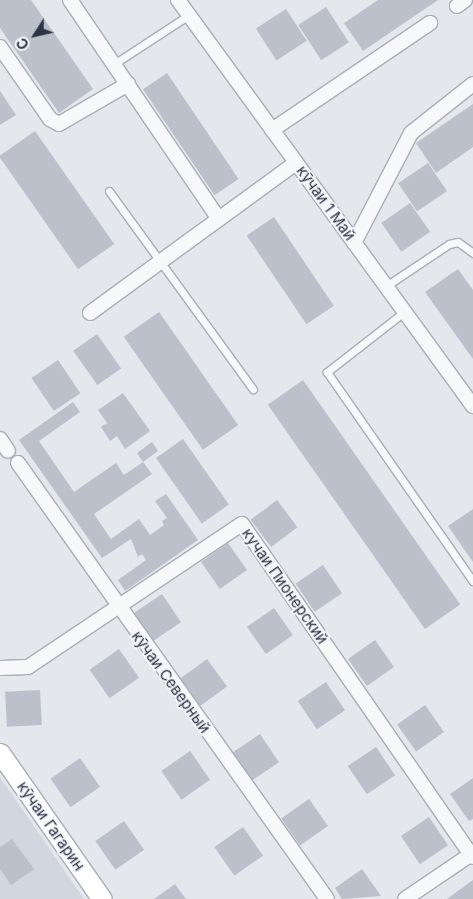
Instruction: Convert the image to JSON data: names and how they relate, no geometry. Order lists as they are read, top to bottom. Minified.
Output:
{"streets":{"main road":["кӯчаи Гагарин"],"street":["кӯчаи 1 Май","кучаи Пионерский","кӯчаи Северный"]},"crossings":[["кучаи Пионерский","кӯчаи Северный"]],"north":"bottom left"}
